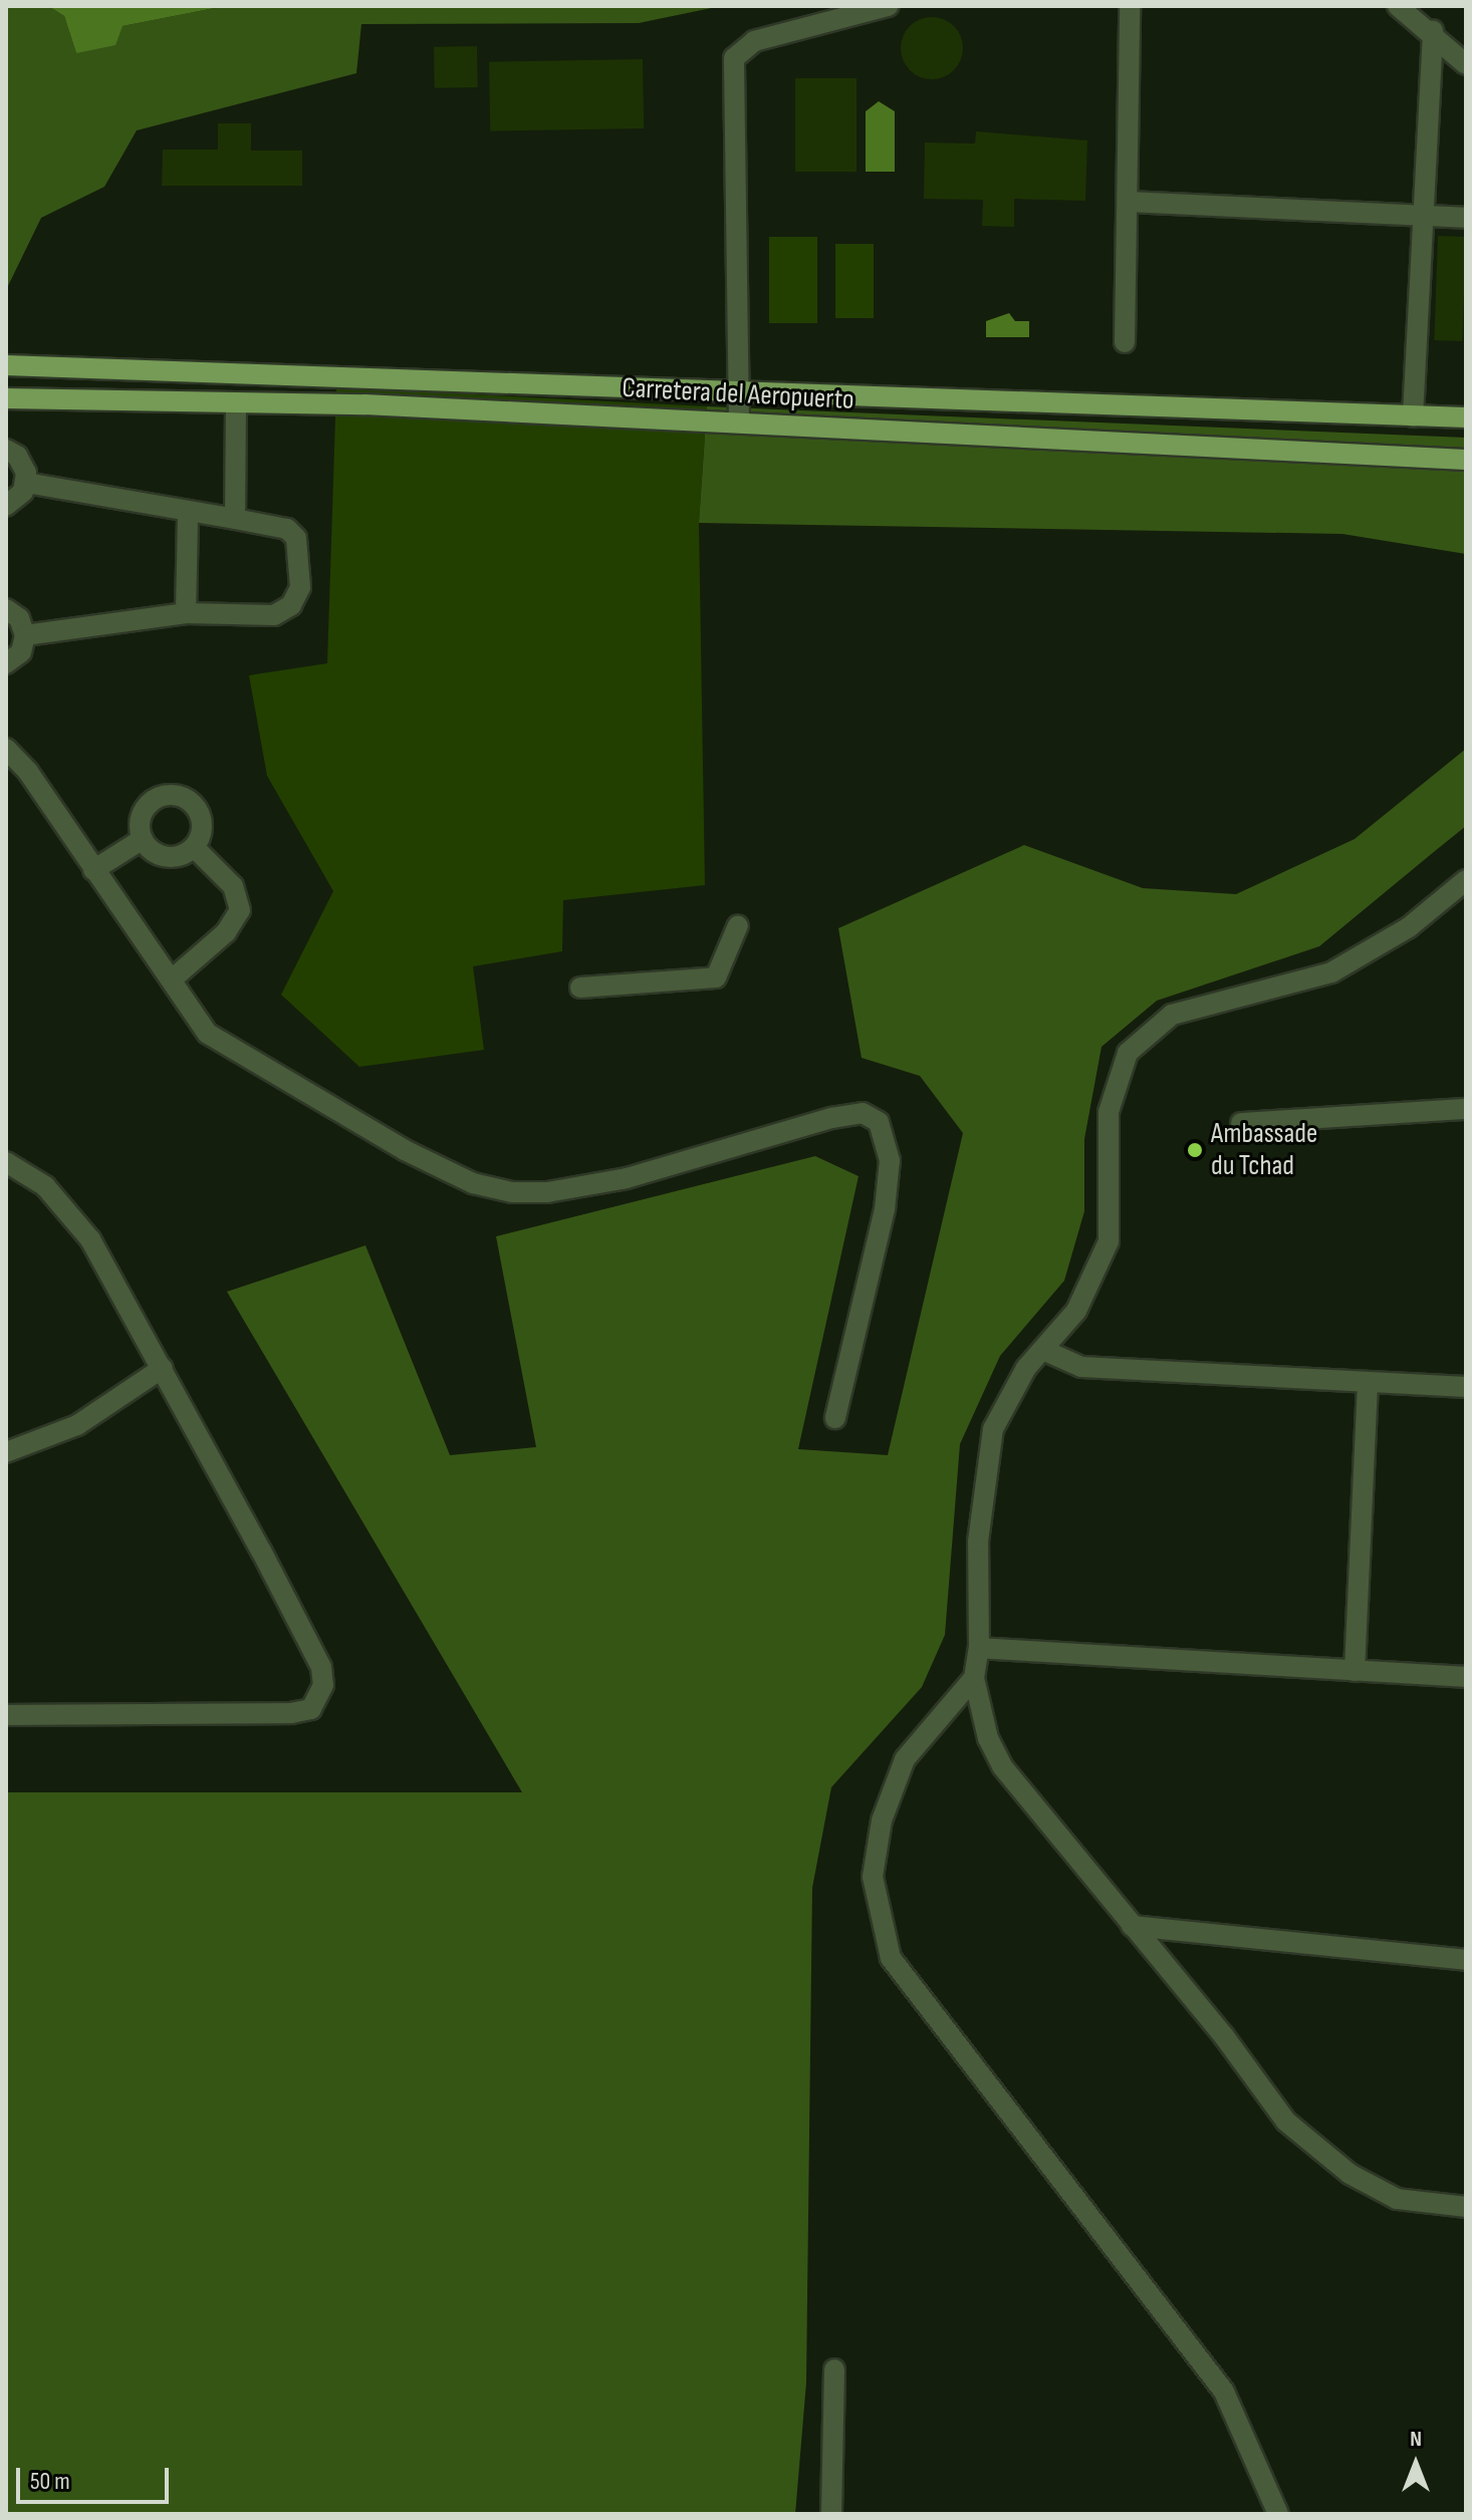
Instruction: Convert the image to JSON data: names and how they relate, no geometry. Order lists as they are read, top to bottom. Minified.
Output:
{"streets":{"main road":["Carretera del Aeropuerto"]},"places":["Ambassade du Tchad"],"scale_bar":"50 m","north":"top"}
